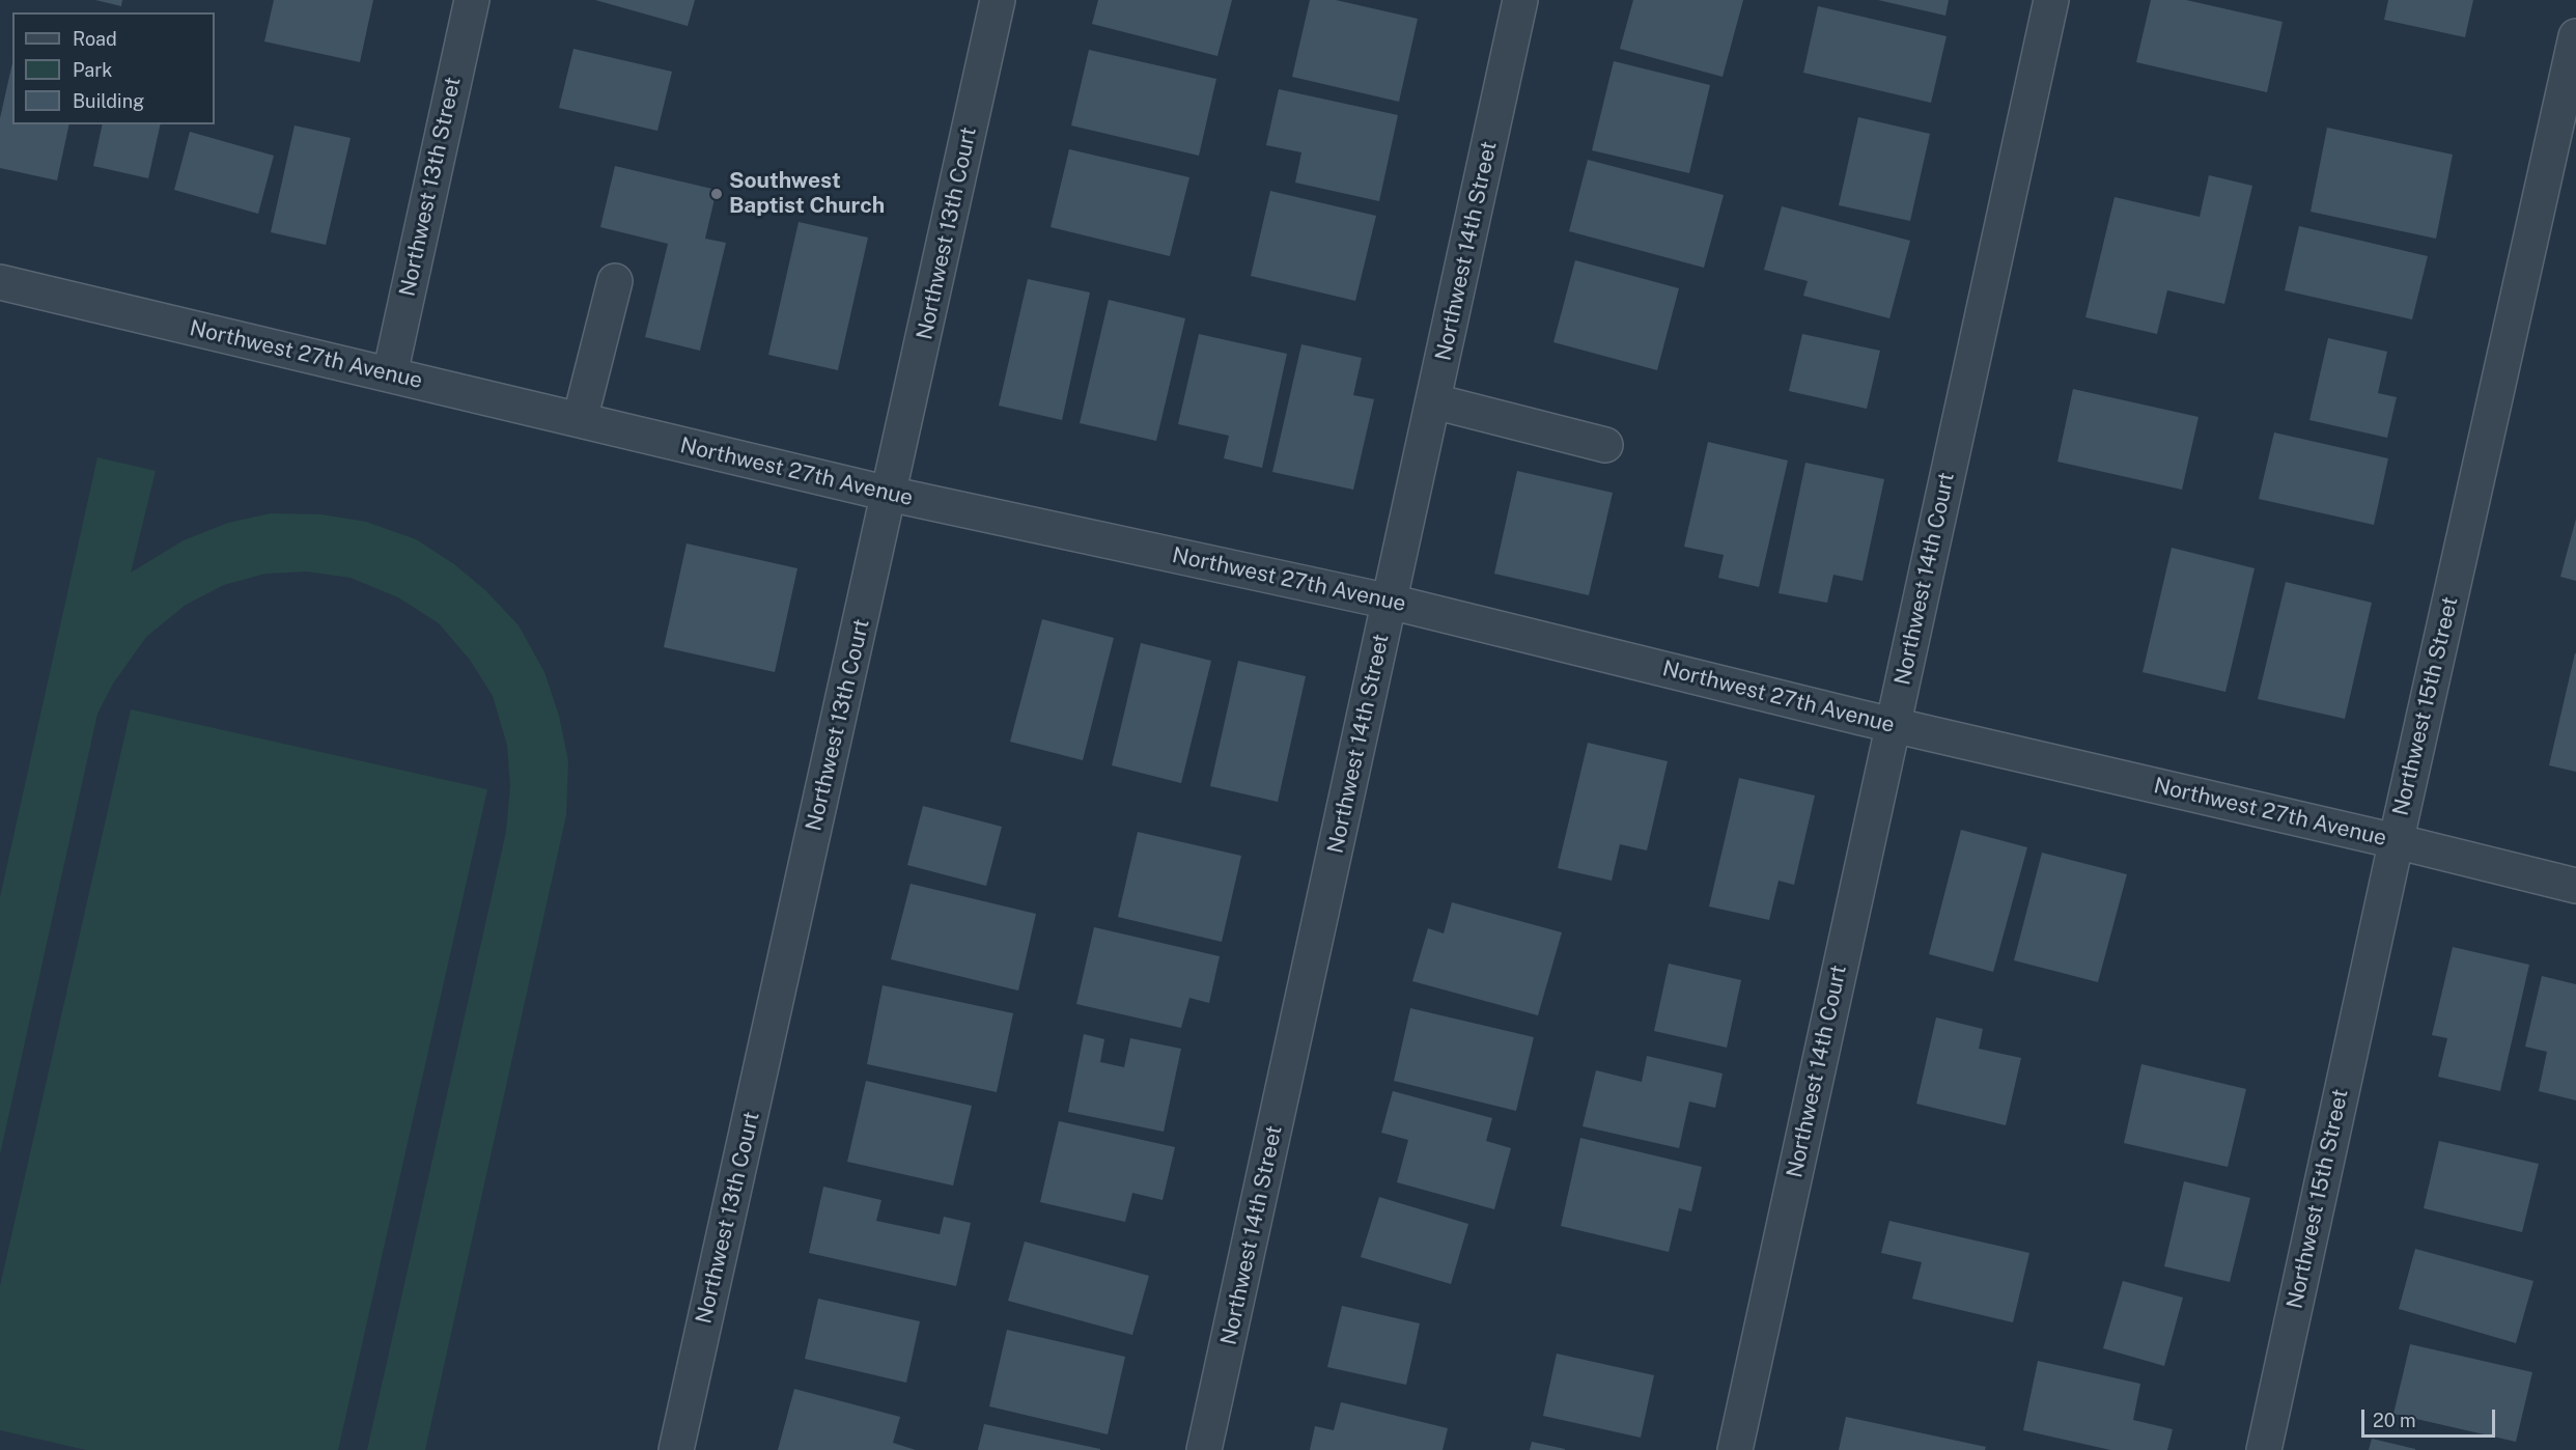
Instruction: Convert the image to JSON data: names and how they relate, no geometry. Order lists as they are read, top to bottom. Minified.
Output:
{"streets":{"street":["Northwest 13th Street","Northwest 13th Court","Northwest 14th Street","Northwest 27th Avenue","Northwest 14th Court","Northwest 15th Street"]},"crossings":[["Northwest 13th Street","Northwest 27th Avenue"],["Northwest 13th Court","Northwest 27th Avenue"],["Northwest 14th Street","Northwest 27th Avenue"],["Northwest 27th Avenue","Northwest 14th Court"],["Northwest 27th Avenue","Northwest 15th Street"]],"places":["Southwest Baptist Church"],"legend":["Road","Park","Building"],"scale_bar":"20 m"}
